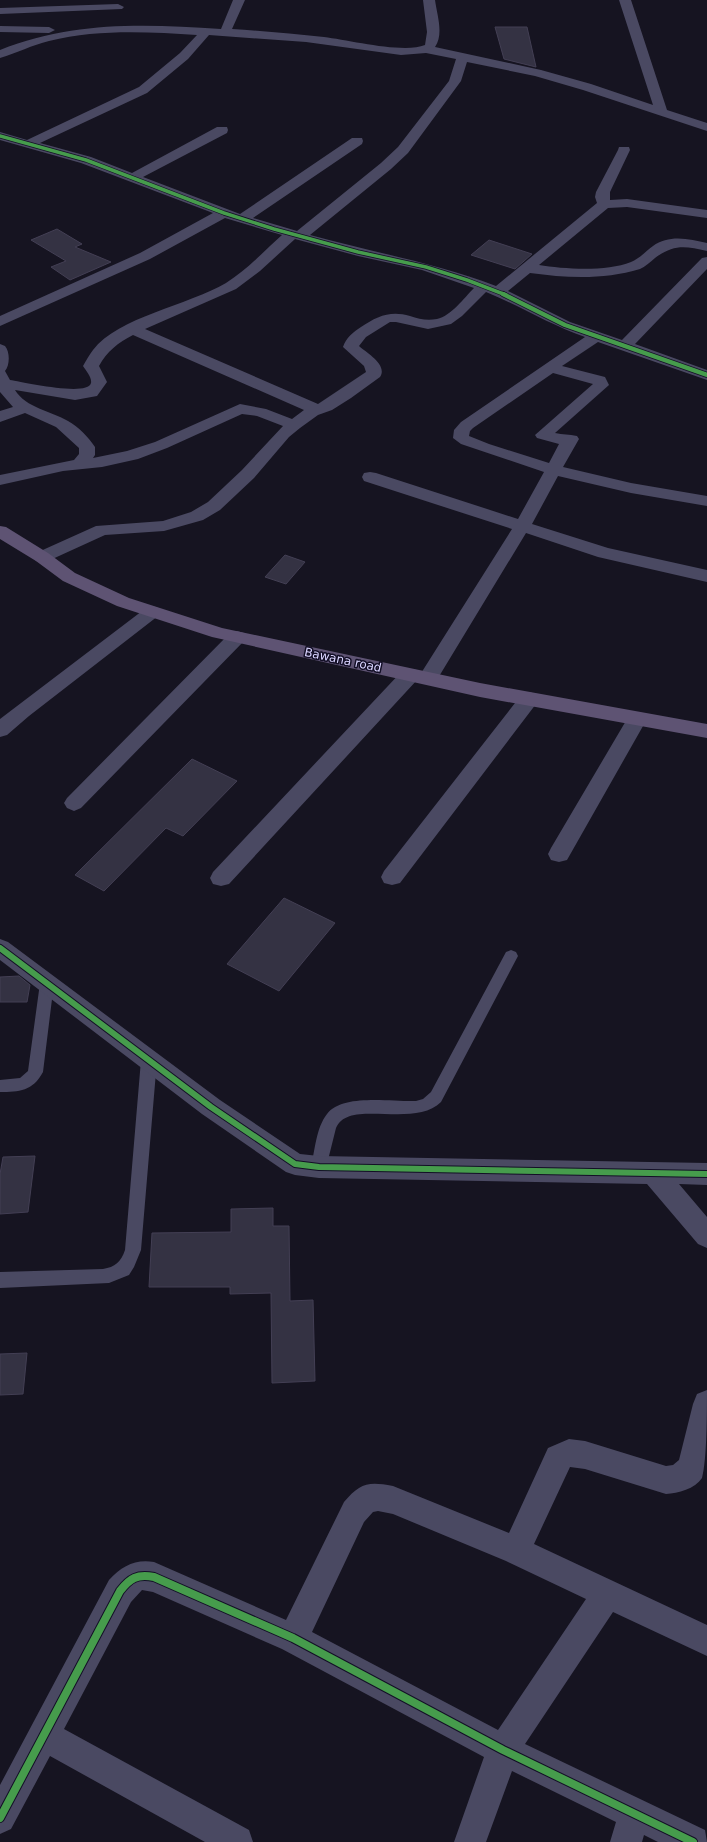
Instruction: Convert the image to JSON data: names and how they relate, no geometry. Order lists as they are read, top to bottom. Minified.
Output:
{"streets":{"main road":["Bawana road"]}}
